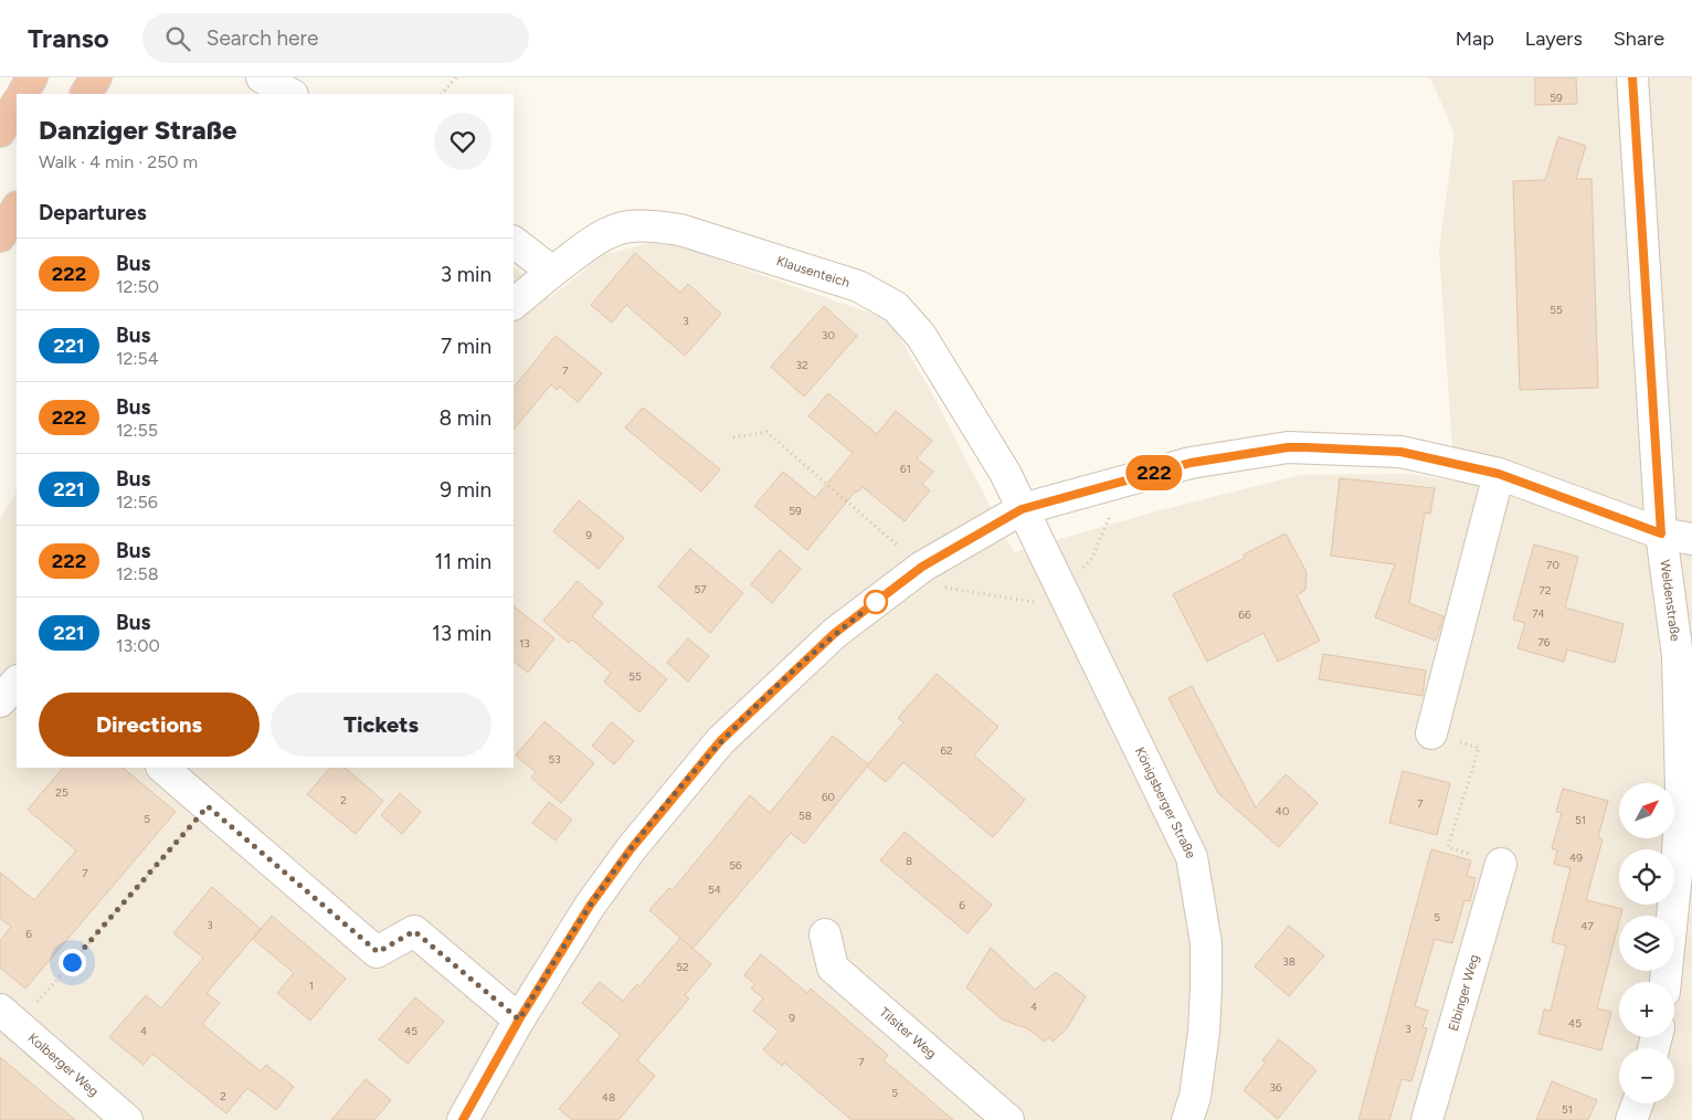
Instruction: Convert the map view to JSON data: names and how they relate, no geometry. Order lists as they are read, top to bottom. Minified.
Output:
{"streets":{"street":["Klausenteich","Weldenstraße","Königsberger Straße","Elbinger Weg","Tilsiter Weg","Kolberger Weg"]},"crossings":[["Klausenteich","Königsberger Straße"]],"lines":["bus line 222"],"house_numbers":["59","55","3","30","32","7","61","59","9","70","57","72","74","66","76","13","55","62","53","25","60","2","7","40","58","5","51","49","8","56","7","54","6","5","3","47","6","38","52","1","4","9","45","3","4","45","7","36","5","2","48","51"],"north":"top right","page":{"header":"Transo","search":"Search here","nav":["Map","Layers","Share"],"on_map":"222","heading":[["Danziger Straße","Walk · 4 min · 250 m"],"Departures"],"list":[{"mark":"222","name":"Bus","note":"12:50","value":"3 min"},{"mark":"221","name":"Bus","note":"12:54","value":"7 min"},{"mark":"222","name":"Bus","note":"12:55","value":"8 min"},{"mark":"221","name":"Bus","note":"12:56","value":"9 min"},{"mark":"222","name":"Bus","note":"12:58","value":"11 min"},{"mark":"221","name":"Bus","note":"13:00","value":"13 min"}],"buttons":["Directions","Tickets"],"map_buttons":["+","−"]}}
